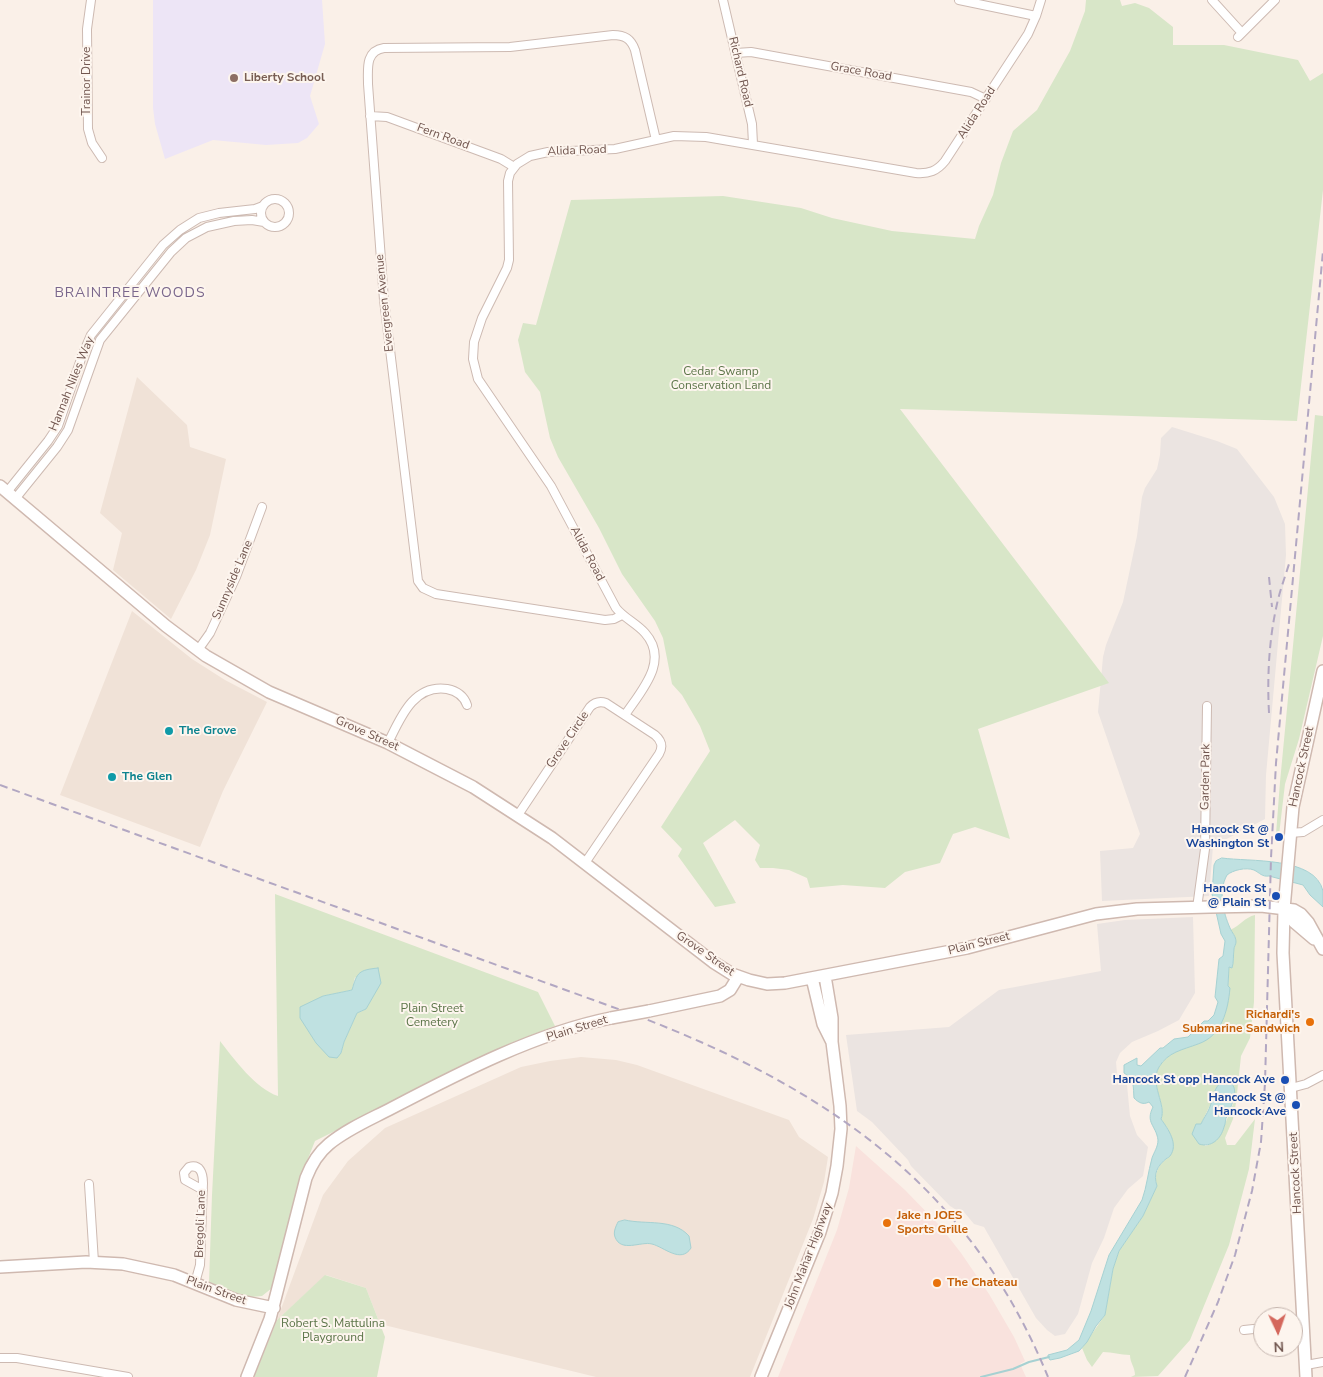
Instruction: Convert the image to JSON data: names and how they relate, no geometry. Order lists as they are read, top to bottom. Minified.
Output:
{"streets":{"main road":["Grove Street","Hancock Street","Plain Street","John Mahar Highway"],"street":["Richard Road","Grace Road","Trainor Drive","Alida Road","Fern Road","Evergreen Avenue","Hannah Niles Way","Sunnyside Lane","Grove Circle","Garden Park","Bregoli Lane"]},"crossings":[["Richard Road","Grace Road"],["Richard Road","Alida Road"],["Grace Road","Alida Road"],["Alida Road","Fern Road"],["Alida Road","Evergreen Avenue"],["Fern Road","Evergreen Avenue"],["Hannah Niles Way","Grove Street"],["Sunnyside Lane","Grove Street"],["Grove Street","Grove Circle"],["Grove Street","Plain Street"],["Hancock Street","Plain Street"],["Garden Park","Plain Street"],["Plain Street","Bregoli Lane"],["Plain Street","John Mahar Highway"]],"districts":["BRAINTREE WOODS"],"parks":["Cedar Swamp Conservation Land","Plain Street Cemetery","Robert S. Mattulina Playground"],"places":["Liberty School","The Grove","The Glen","Hancock St @ Washington St","Hancock St @ Plain St","Richardi's Submarine Sandwich","Hancock St opp Hancock Ave","Hancock St @ Hancock Ave","Jake n JOES Sports Grille","The Chateau"],"north":"bottom"}
